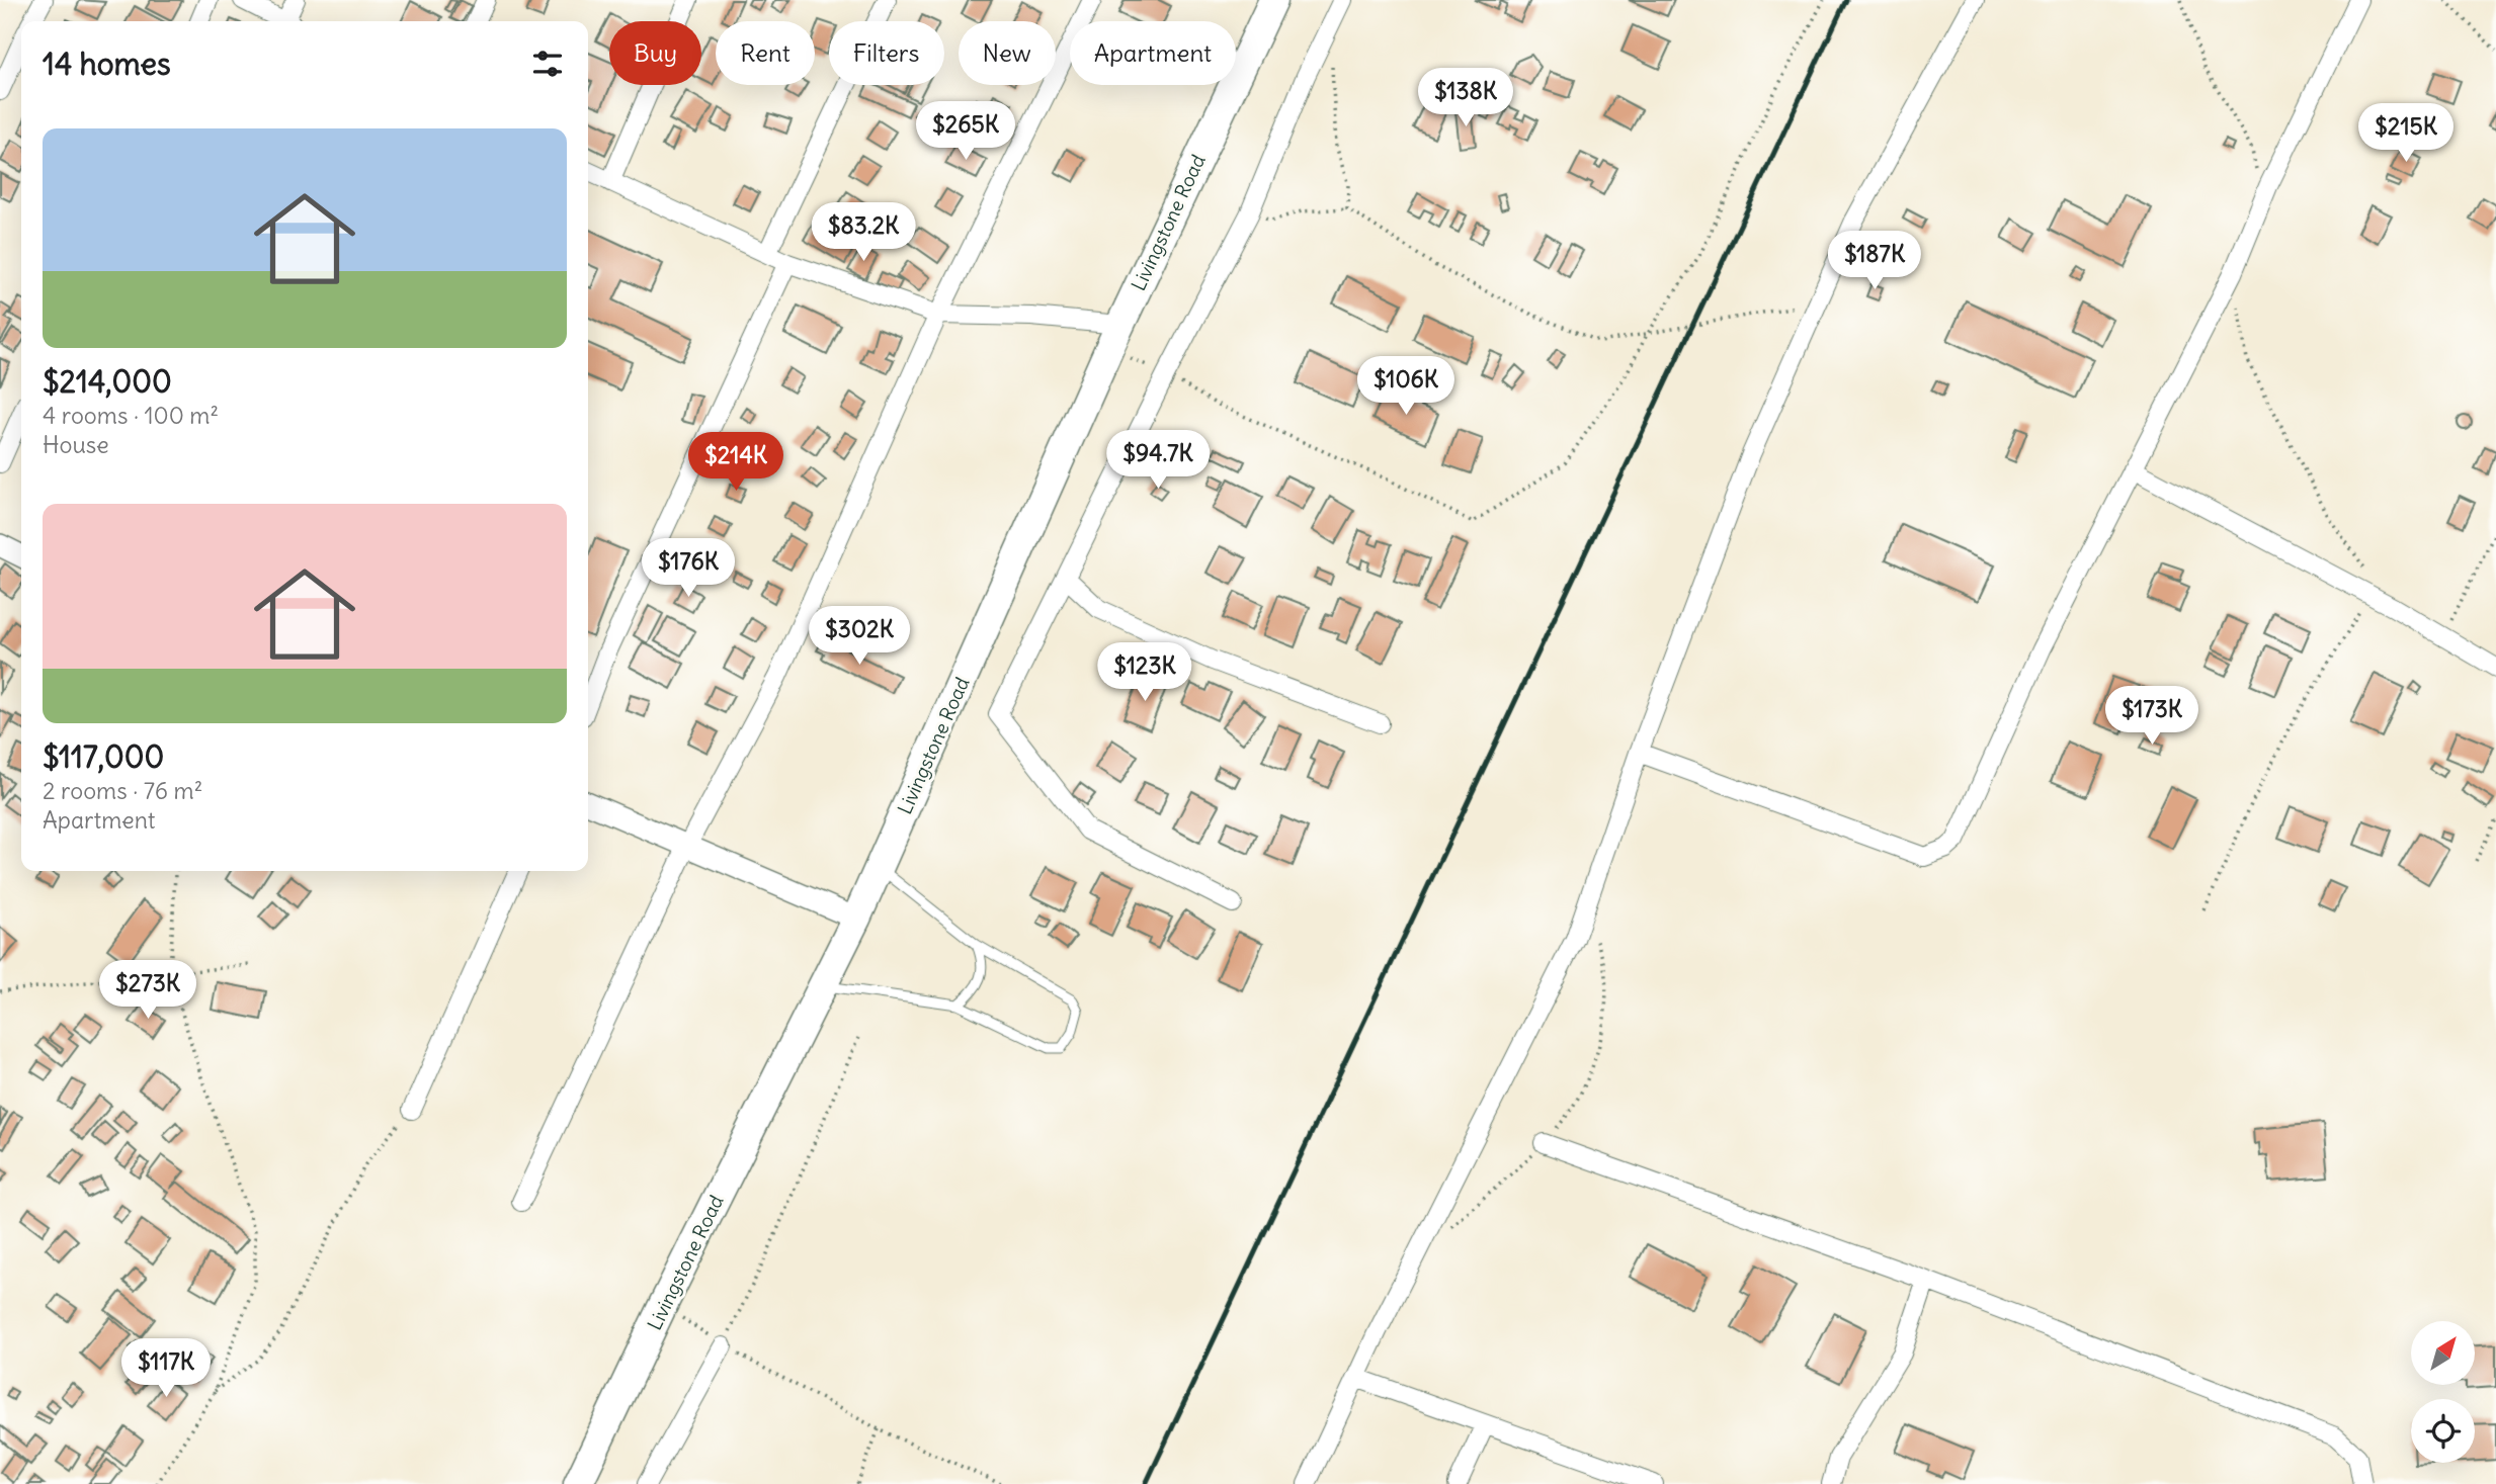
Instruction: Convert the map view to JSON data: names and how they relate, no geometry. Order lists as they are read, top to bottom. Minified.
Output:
{"streets":{"highway":["Livingstone Road"]},"north":"top right","page":{"chip":["Buy","Rent","Filters","New","Apartment"],"heading":"14 homes","price":["$138K","$265K","$215K","$83.2K","$187K","$106K","$94.7K","$214K","$176K","$302K","$123K","$173K","$273K","$117K"],"list":[{"name":"$214,000","note":"4 rooms · 100 m² · House"},{"name":"$117,000","note":"2 rooms · 76 m² · Apartment"}]}}
